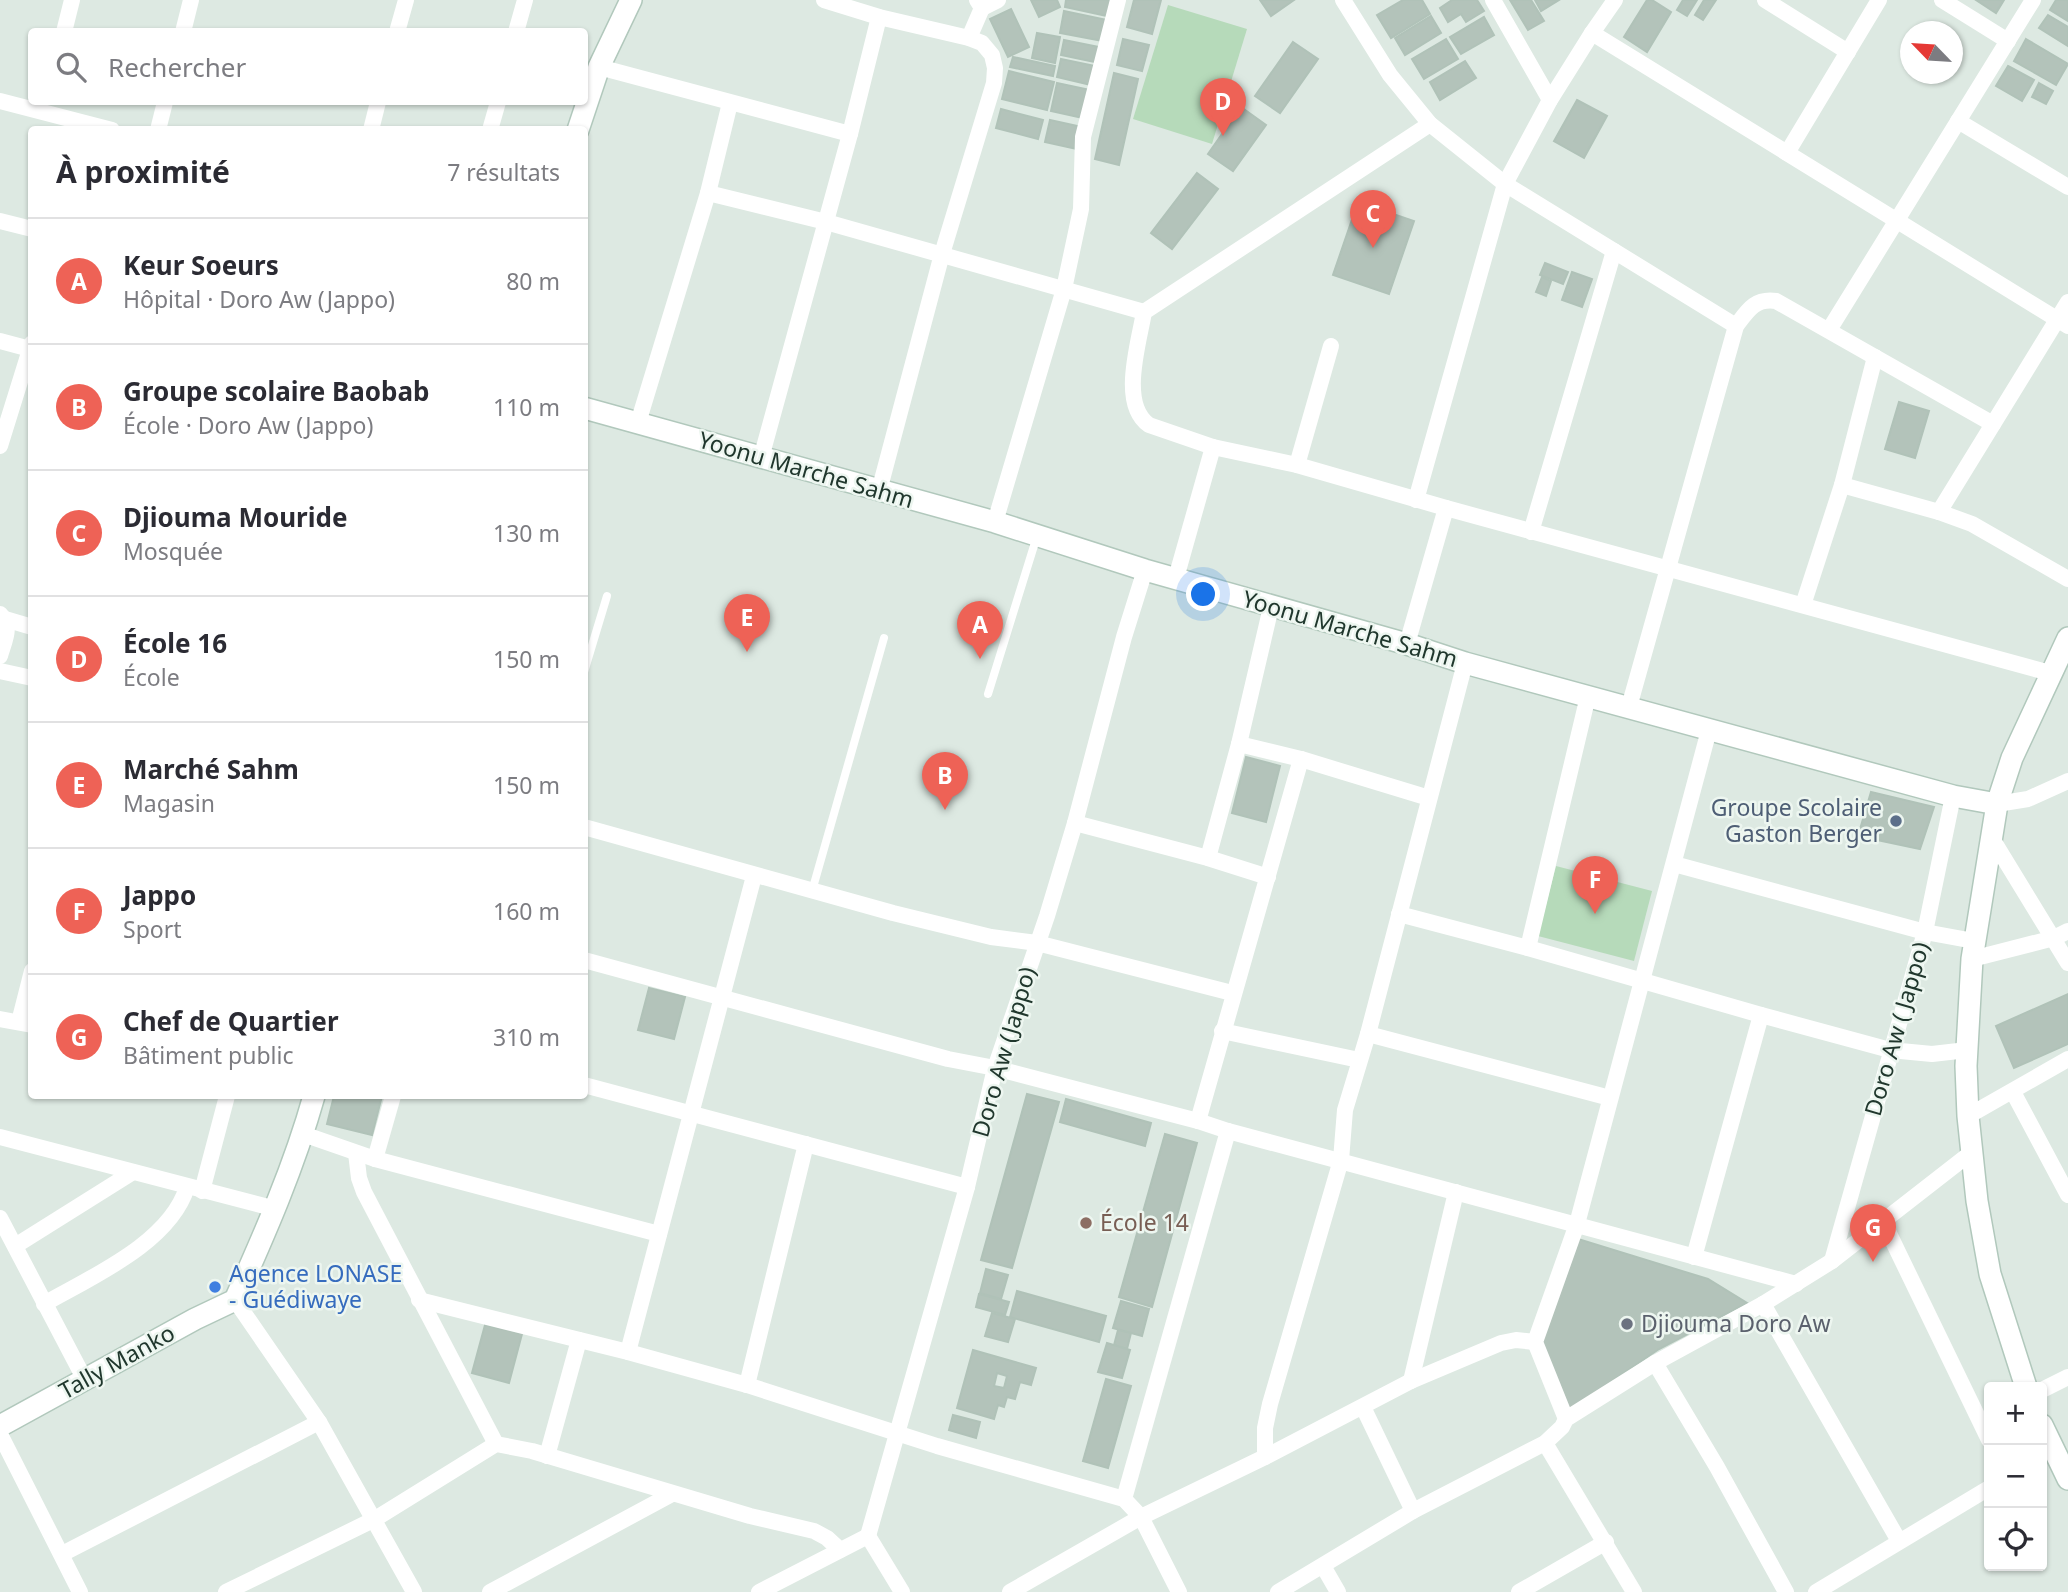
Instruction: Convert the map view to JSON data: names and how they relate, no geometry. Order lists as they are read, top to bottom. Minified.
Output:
{"streets":{"street":["Yoonu Marche Sahm","Doro Aw ( Jappo)","Doro Aw (Jappo)","Tally Manko"]},"crossings":[["Yoonu Marche Sahm","Doro Aw ( Jappo)"],["Yoonu Marche Sahm","Doro Aw (Jappo)"]],"places":["Groupe Scolaire Gaston Berger","École 14","Agence LONASE - Guédiwaye","Djiouma Doro Aw"],"north":"top left","page":{"search":"Rechercher","pins":["D","C","E","A","B","F","G"],"heading":["À proximité","7 résultats"],"list":[{"mark":"A","name":"Keur Soeurs","note":"Hôpital · Doro Aw (Jappo)","value":"80 m"},{"mark":"B","name":"Groupe scolaire Baobab","note":"École · Doro Aw (Jappo)","value":"110 m"},{"mark":"C","name":"Djiouma Mouride","note":"Mosquée","value":"130 m"},{"mark":"D","name":"École 16","note":"École","value":"150 m"},{"mark":"E","name":"Marché Sahm","note":"Magasin","value":"150 m"},{"mark":"F","name":"Jappo","note":"Sport","value":"160 m"},{"mark":"G","name":"Chef de Quartier","note":"Bâtiment public","value":"310 m"}],"map_buttons":["+","−"]}}
